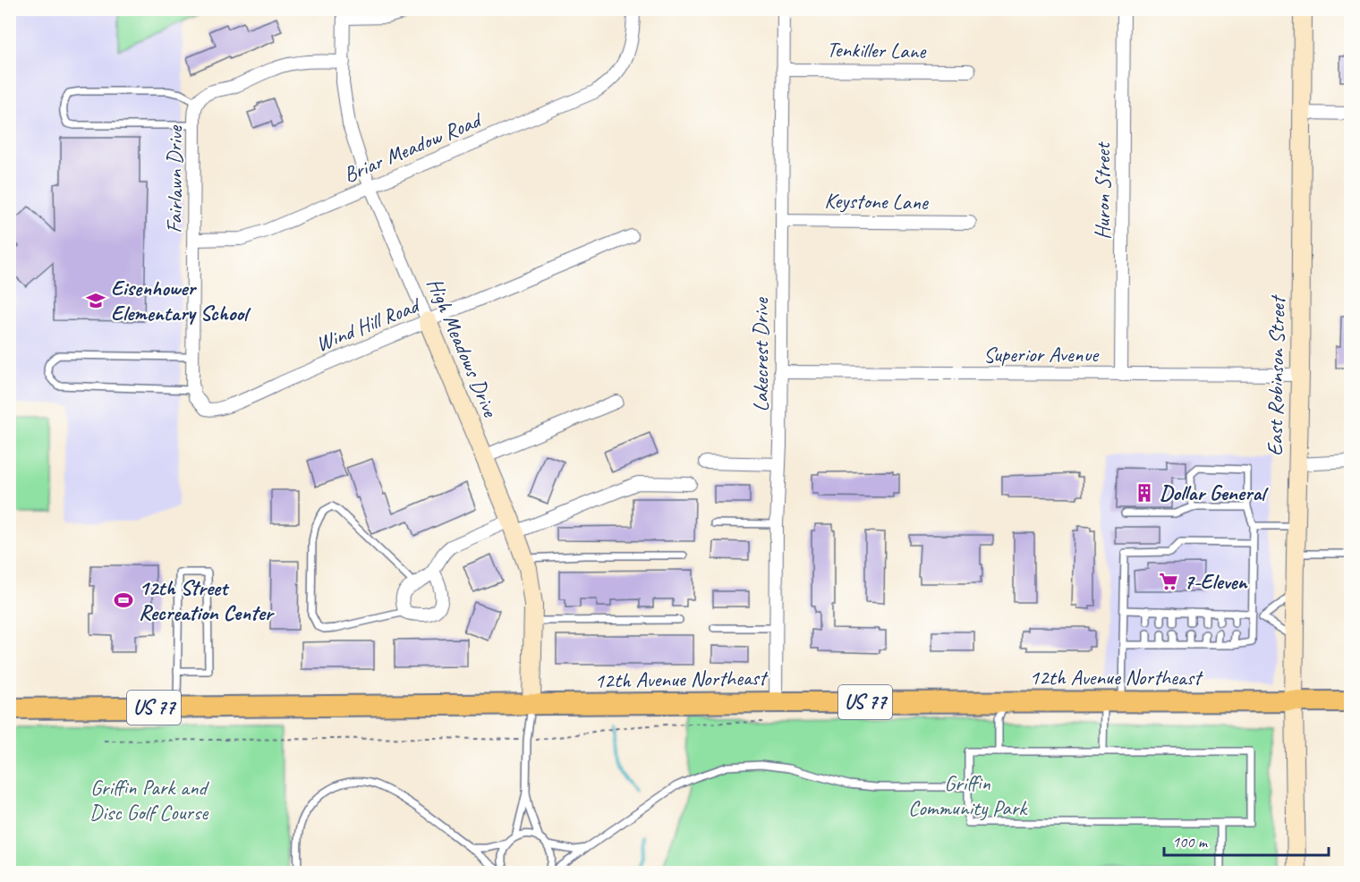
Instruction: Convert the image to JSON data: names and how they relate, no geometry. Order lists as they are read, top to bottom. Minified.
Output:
{"streets":{"main road":["12th Avenue Northeast","US 77"],"street":["Tenkiller Lane","Briar Meadow Road","Fairlawn Drive","Huron Street","Keystone Lane","Wind Hill Road","High Meadows Drive","Superior Avenue","Lakecrest Drive","East Robinson Street"]},"crossings":[["Tenkiller Lane","Lakecrest Drive"],["Briar Meadow Road","Fairlawn Drive"],["Briar Meadow Road","High Meadows Drive"],["Fairlawn Drive","Wind Hill Road"],["Fairlawn Drive","High Meadows Drive"],["Huron Street","Superior Avenue"],["Keystone Lane","Lakecrest Drive"],["Wind Hill Road","High Meadows Drive"],["High Meadows Drive","12th Avenue Northeast"],["Superior Avenue","Lakecrest Drive"],["Superior Avenue","East Robinson Street"],["Lakecrest Drive","12th Avenue Northeast"],["East Robinson Street","12th Avenue Northeast"]],"parks":["Griffin Community Park","Griffin Park and Disc Golf Course"],"places":{"school or university":["Eisenhower Elementary School"],"building":["Dollar General"],"supermarket":["7-Eleven"],"sports":["12th Street Recreation Center"]},"scale_bar":"100 m"}
